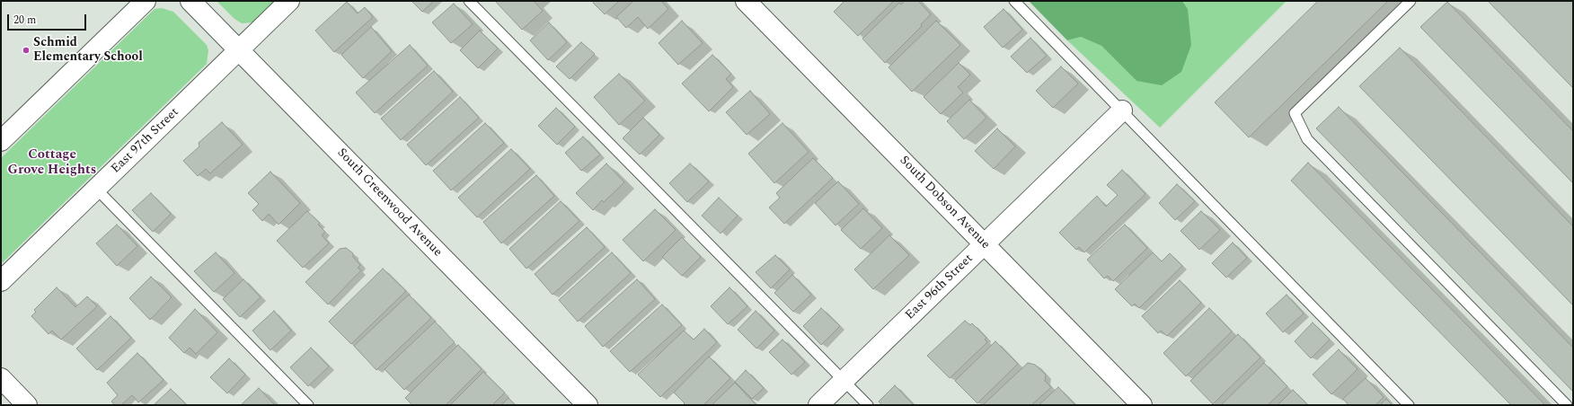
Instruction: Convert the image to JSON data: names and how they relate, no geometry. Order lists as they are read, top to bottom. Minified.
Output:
{"streets":{"street":["East 97th Street","South Greenwood Avenue","South Dobson Avenue","East 96th Street"]},"crossings":[["East 97th Street","South Greenwood Avenue"],["South Dobson Avenue","East 96th Street"]],"districts":["Cottage Grove Heights"],"places":["Schmid Elementary School"],"scale_bar":"20 m"}
